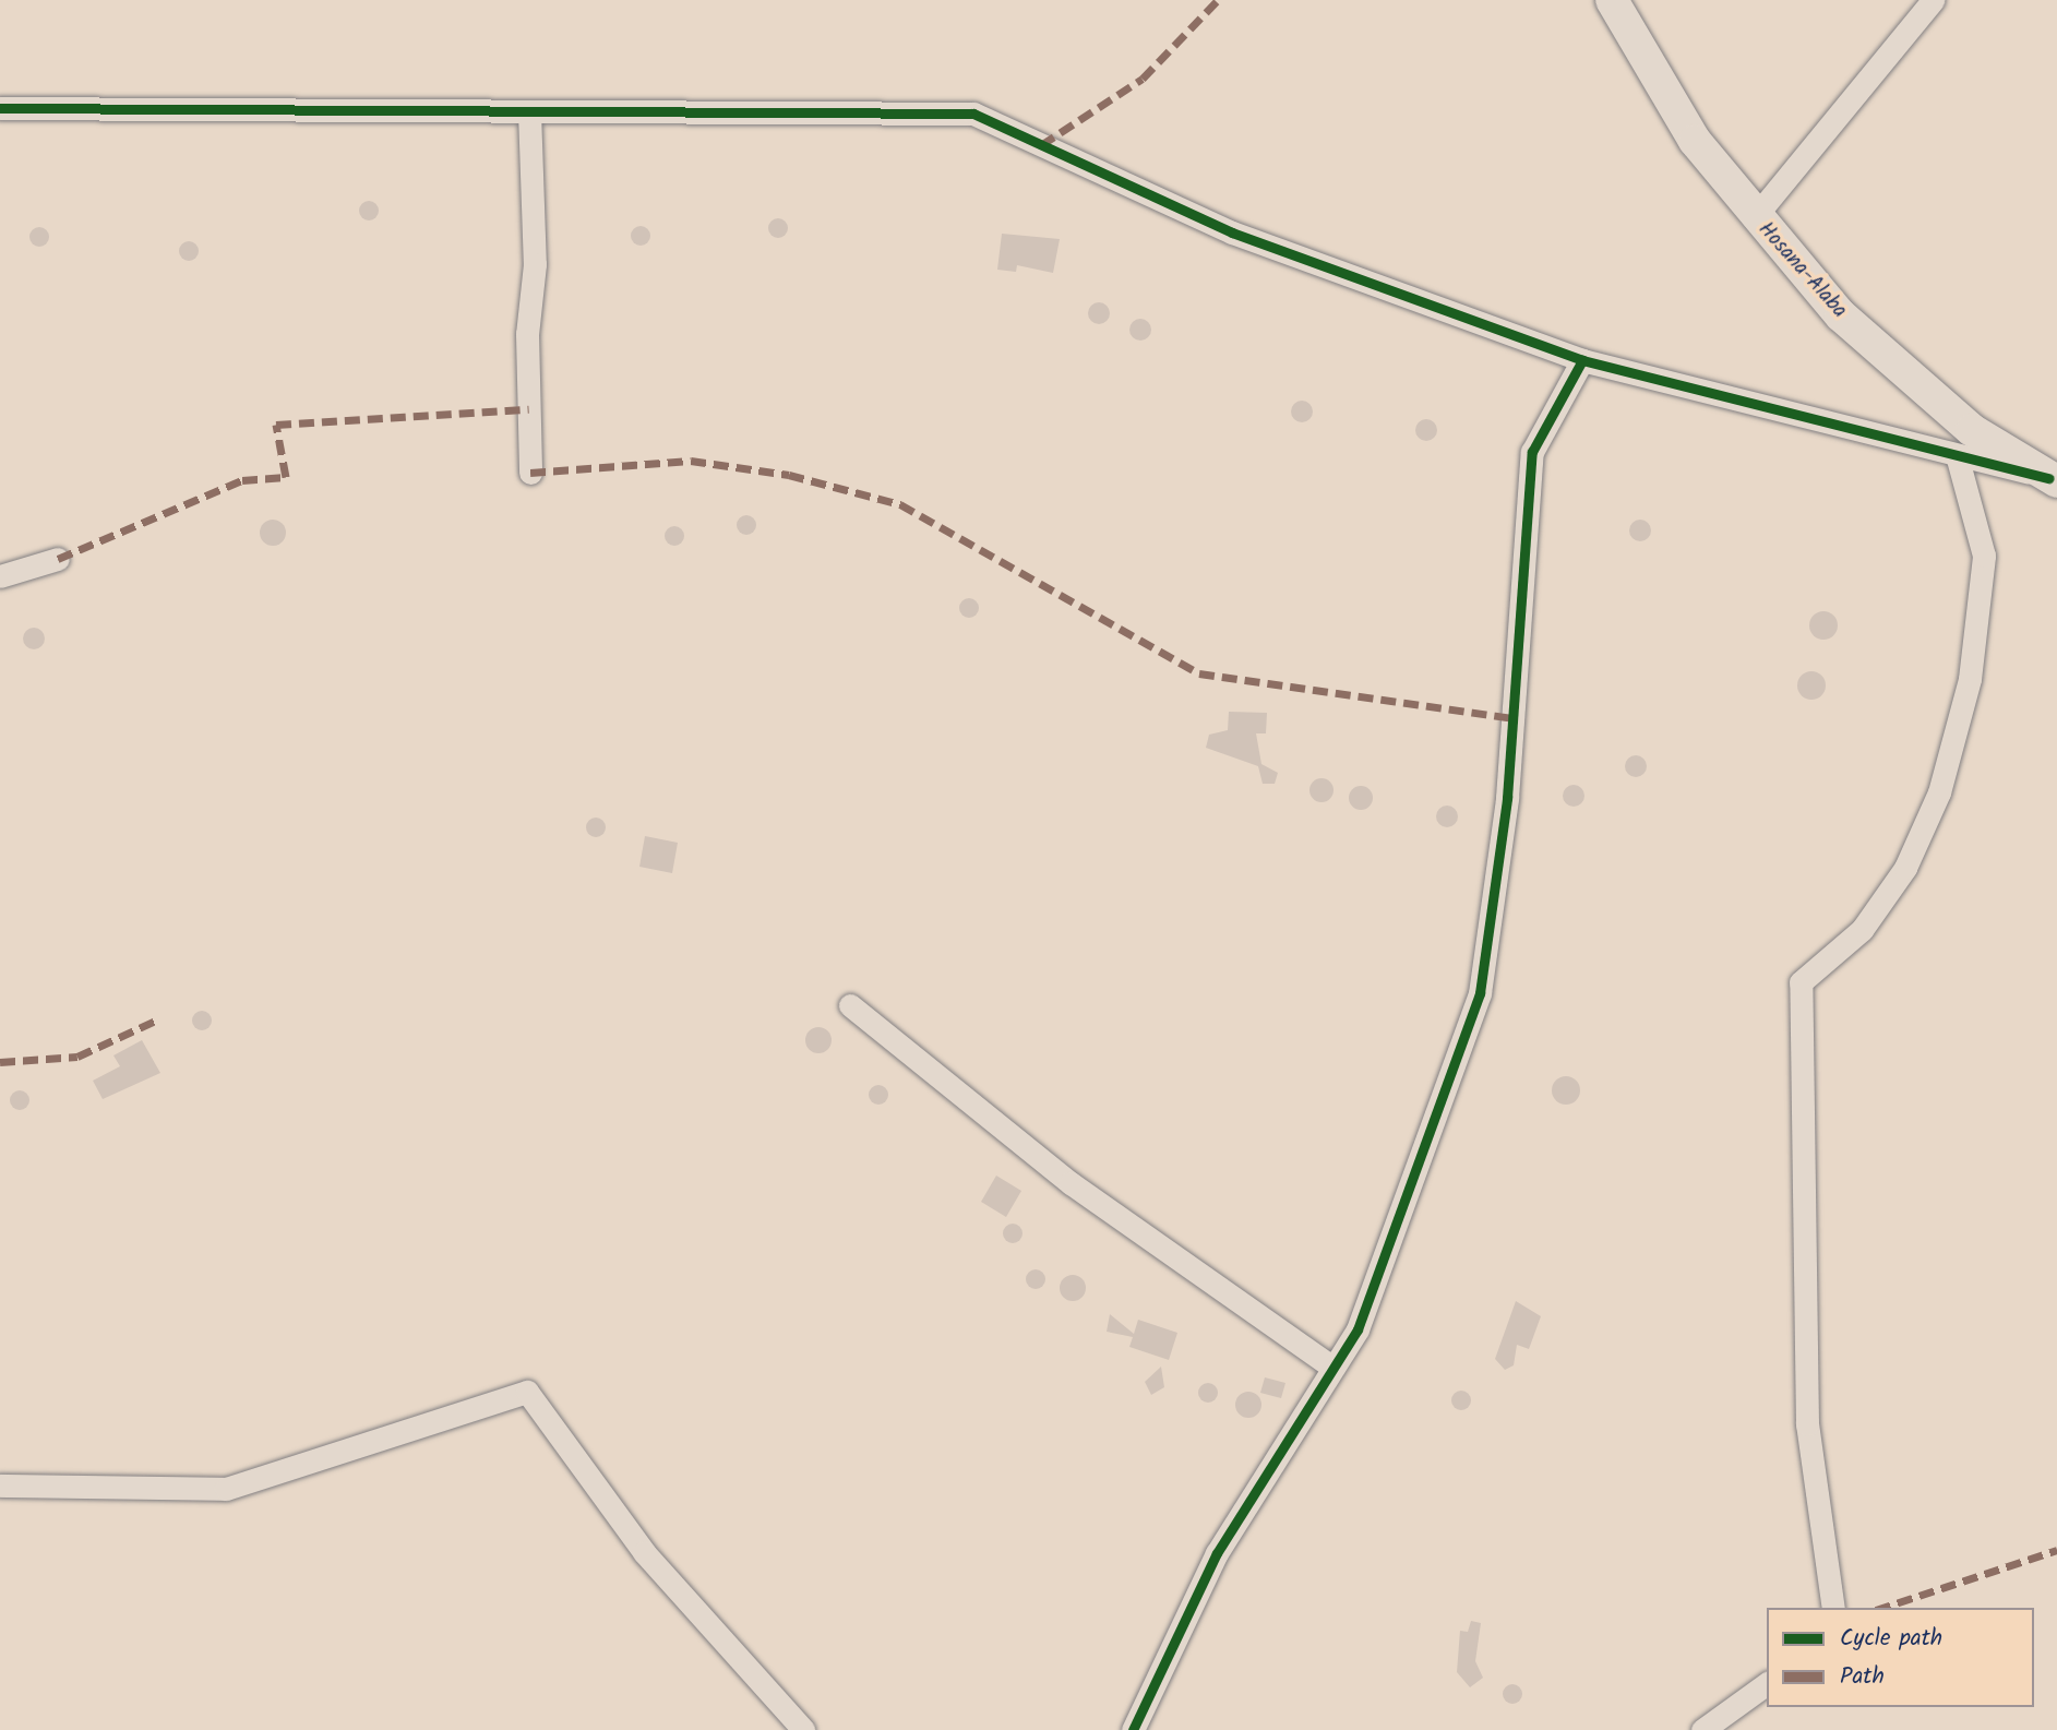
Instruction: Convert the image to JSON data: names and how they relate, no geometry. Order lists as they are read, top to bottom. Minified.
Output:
{"streets":{"main road":["Hosana-Alaba"]},"legend":["Cycle path","Path"]}
